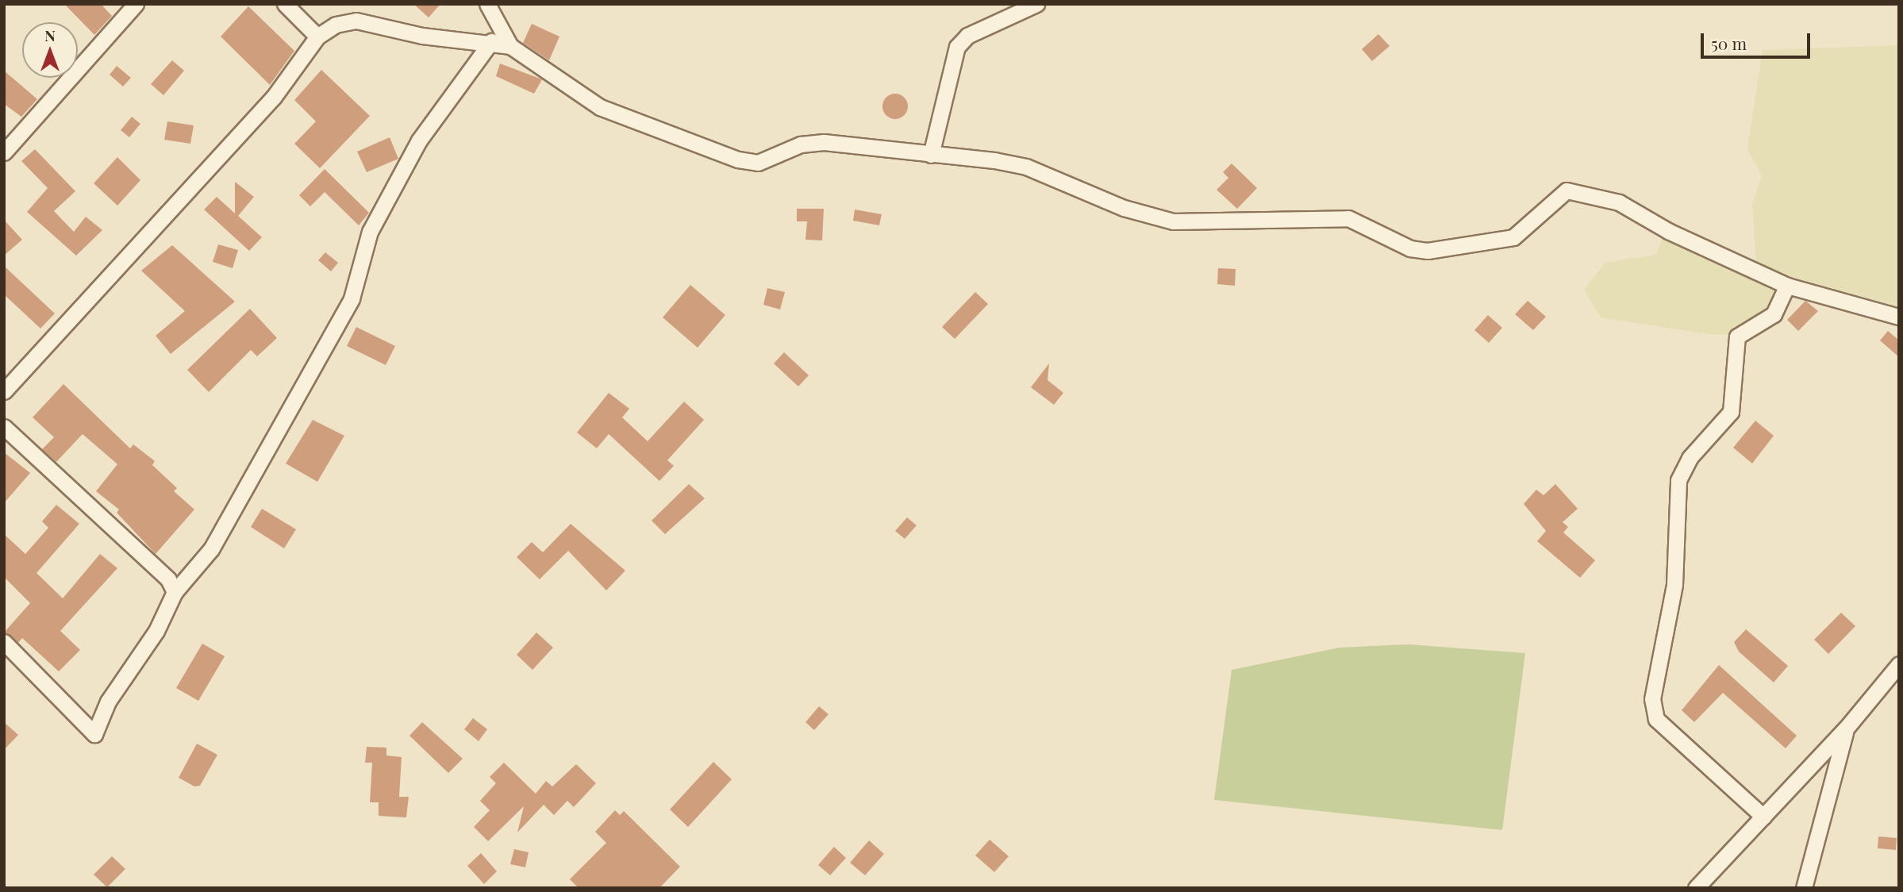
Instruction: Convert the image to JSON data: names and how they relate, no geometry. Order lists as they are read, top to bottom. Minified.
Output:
{"scale_bar":"50 m","north":"top"}
